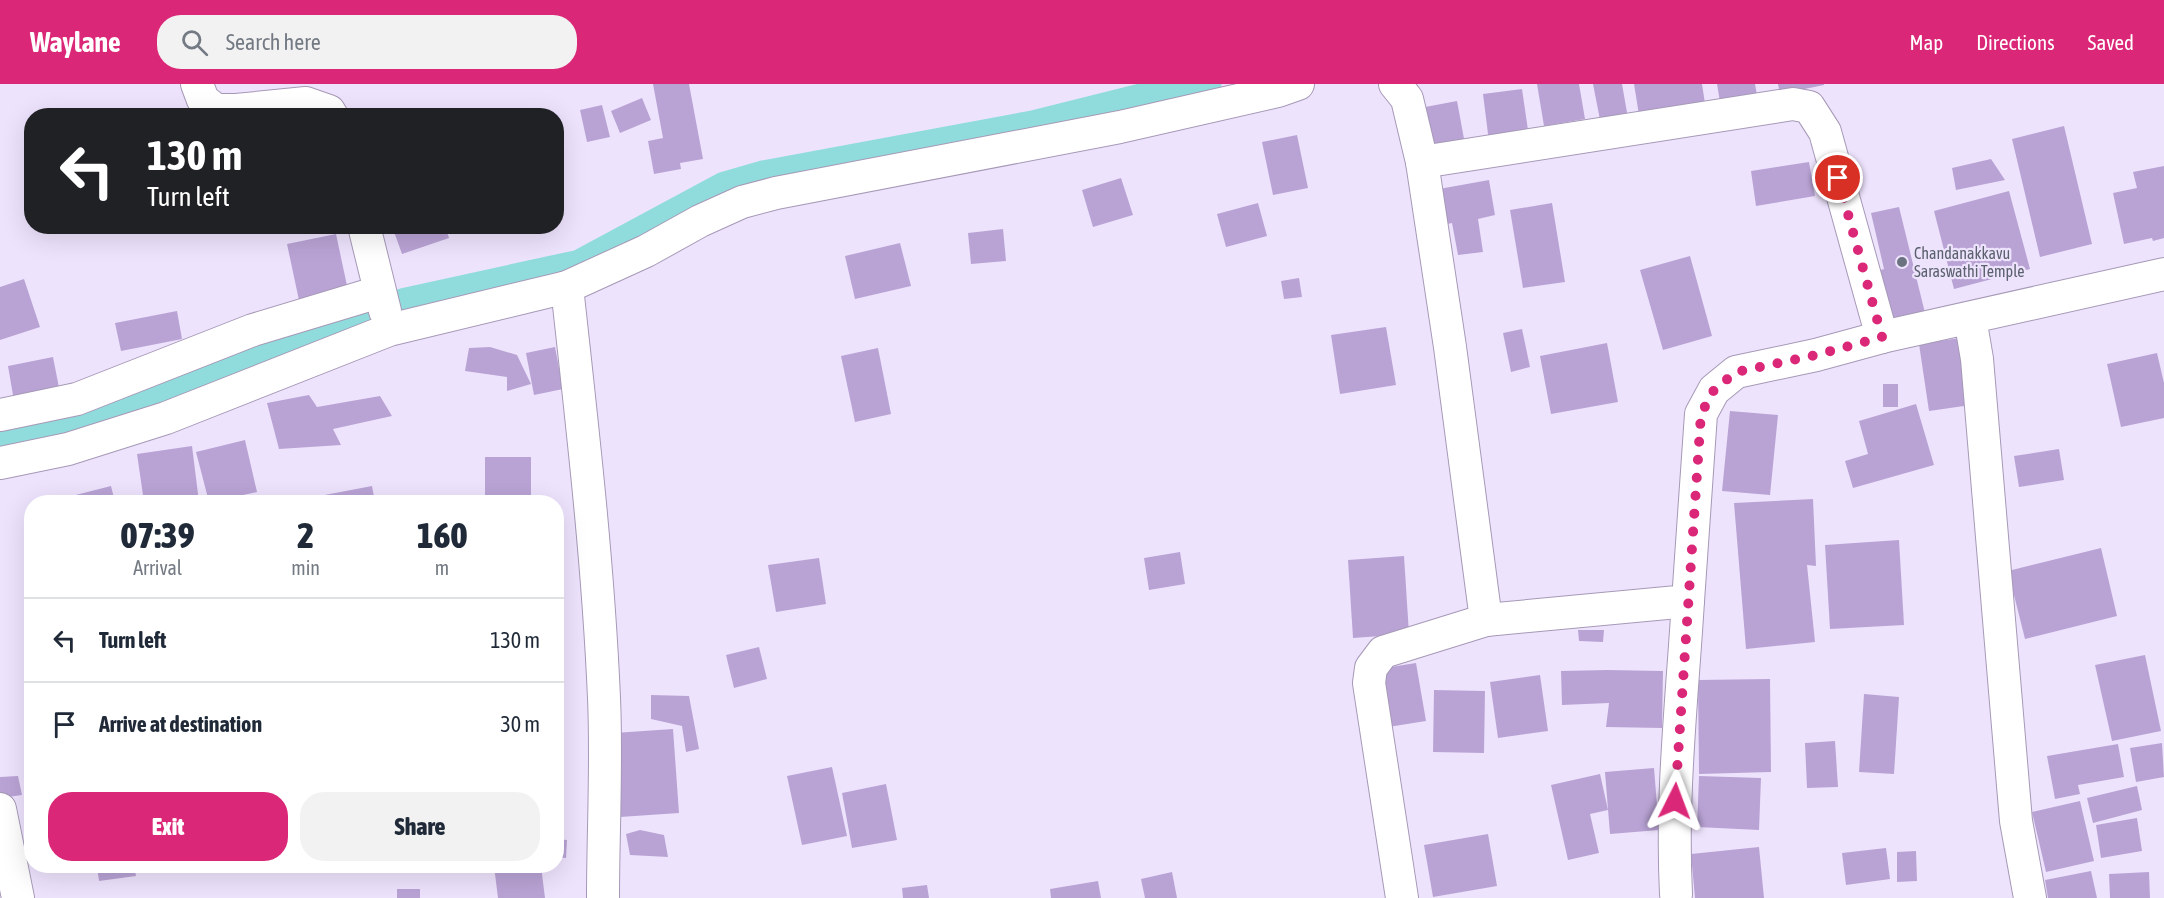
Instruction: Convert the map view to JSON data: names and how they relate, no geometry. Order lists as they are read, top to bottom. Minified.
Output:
{"places":["Chandanakkavu Saraswathi Temple"],"page":{"header":"Waylane","search":"Search here","nav":["Map","Directions","Saved"],"turn":["130 m","Turn left"],"eta":["07:39","Arrival","2","min","160","m"],"list":[{"name":"Turn left","value":"130 m"},{"name":"Arrive at destination","value":"30 m"}],"buttons":["Exit","Share"]}}
